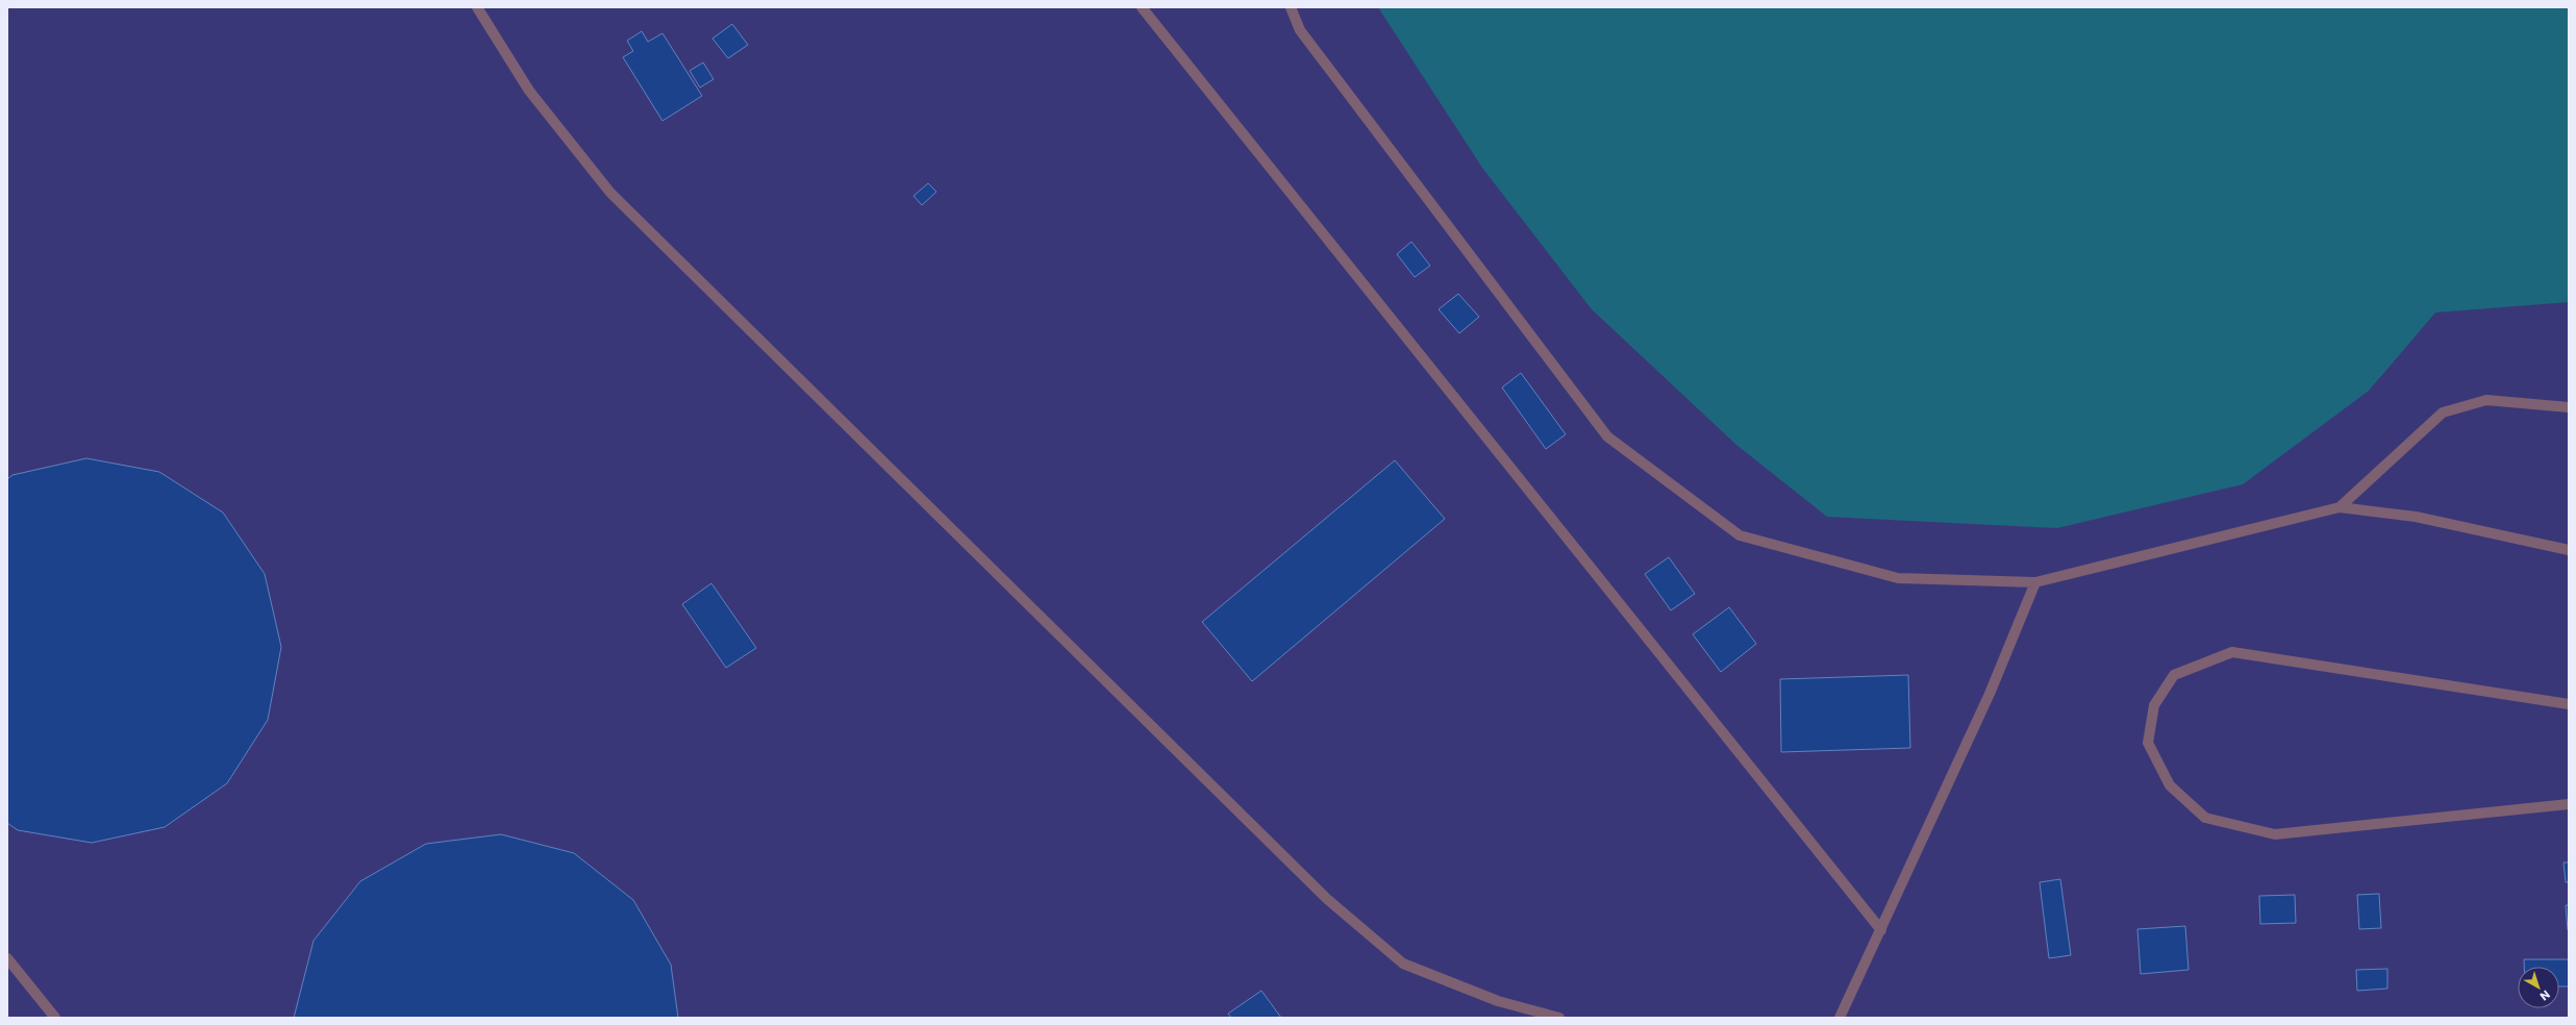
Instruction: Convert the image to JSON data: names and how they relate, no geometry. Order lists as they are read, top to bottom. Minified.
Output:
{"north":"bottom right"}
